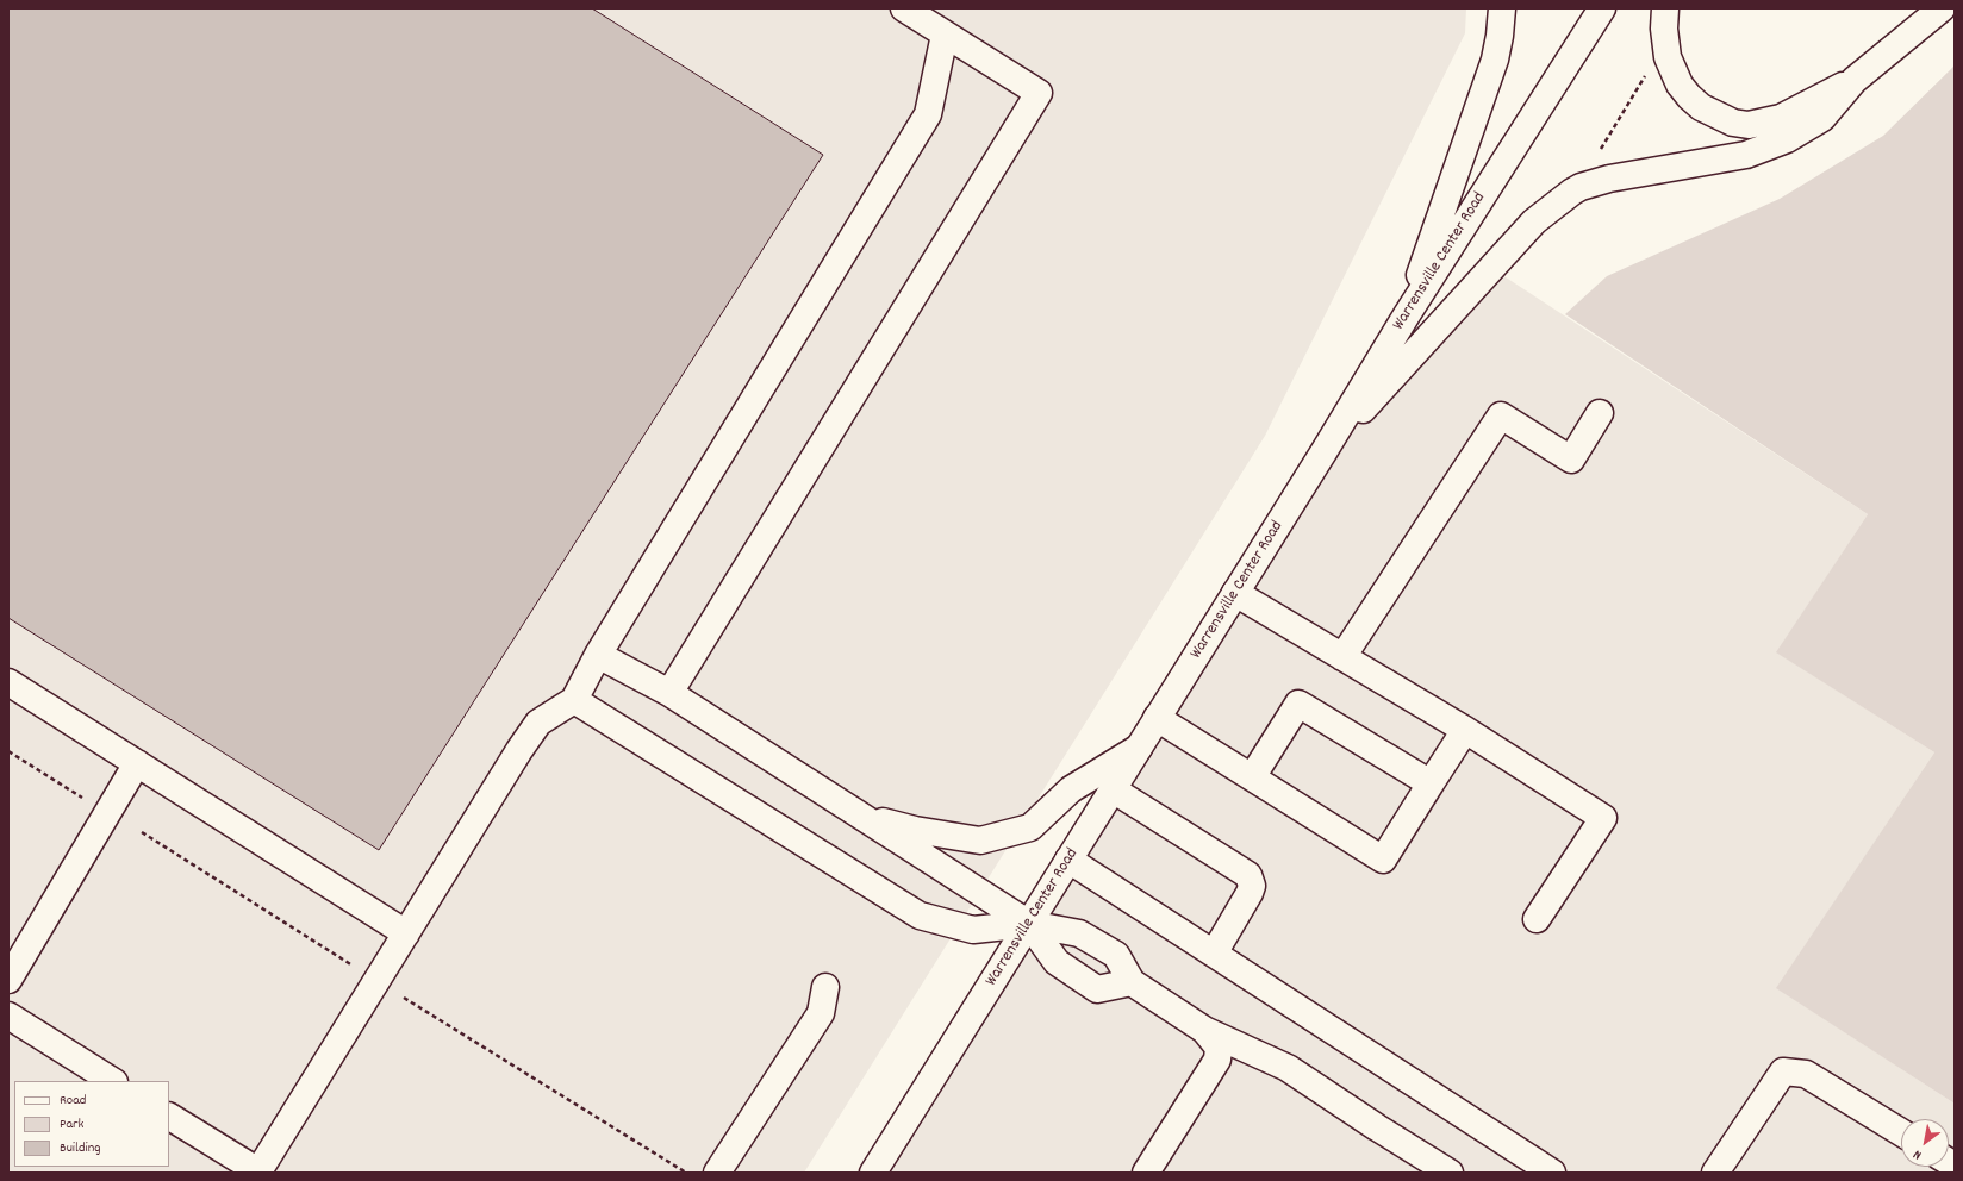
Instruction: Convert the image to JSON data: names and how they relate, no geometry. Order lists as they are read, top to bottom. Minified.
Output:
{"streets":{"main road":["Warrensville Center Road"]},"legend":["Road","Park","Building"],"north":"bottom left"}
